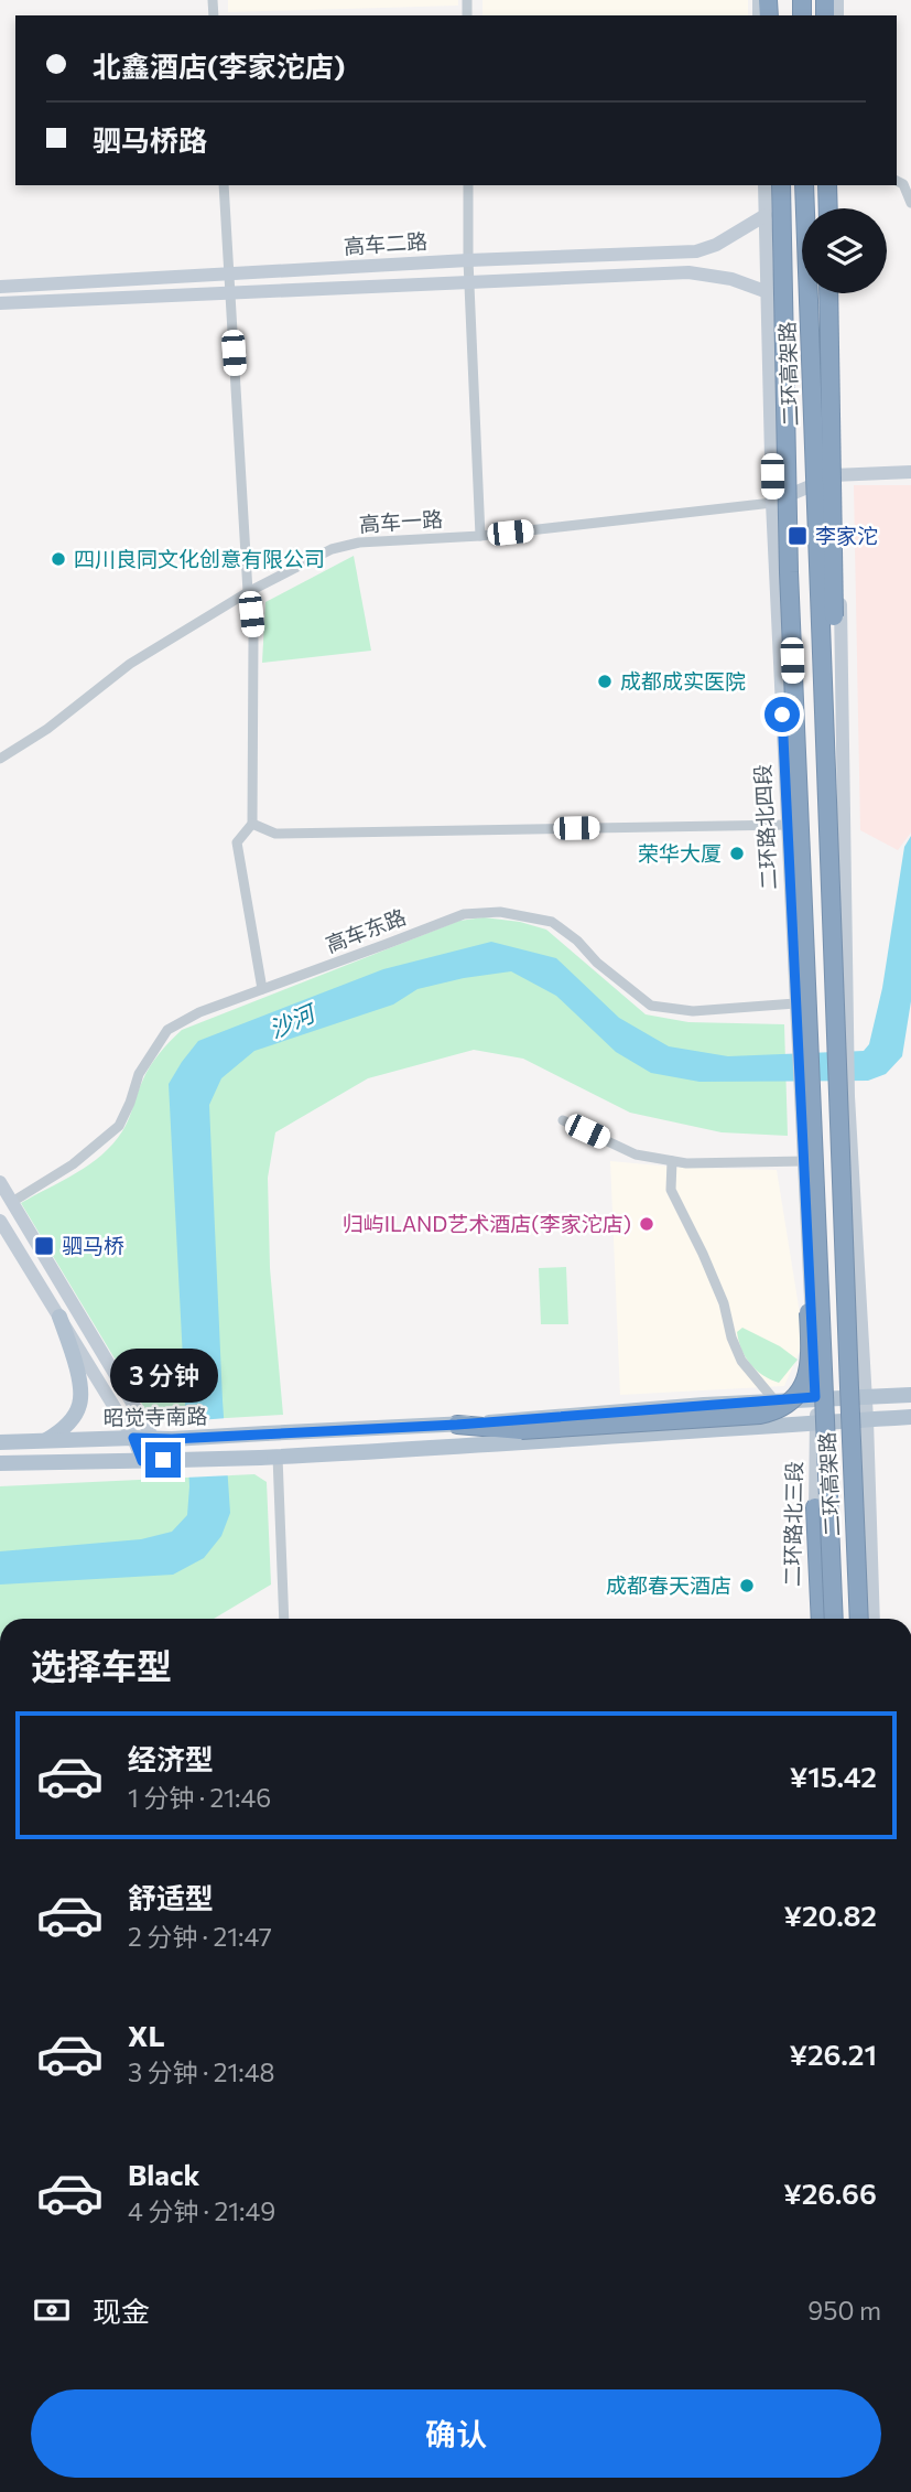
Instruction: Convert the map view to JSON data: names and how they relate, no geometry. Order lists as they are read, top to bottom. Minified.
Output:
{"streets":{"highway":["二环高架路"],"main road":["高车二路","二环路北四段","昭觉寺南路","二环路北三段"],"street":["高车一路","高车东路"]},"crossings":[["高车二路","二环路北四段"],["高车一路","二环路北四段"],["二环路北四段","高车东路"],["二环路北四段","昭觉寺南路"],["二环路北四段","二环路北三段"],["昭觉寺南路","二环路北三段"]],"water":["沙河"],"places":{"transit":["李家沱","驷马桥"],"other":["四川良同文化创意有限公司","成都成实医院","荣华大厦","归屿ILAND艺术酒店(李家沱店)","成都春天酒店"]},"page":{"banner":["北鑫酒店(李家沱店)","驷马桥路"],"bubble":"3 分钟","heading":"选择车型","list":[{"name":"经济型","note":"1 分钟 · 21:46","value":"¥15.42"},{"name":"舒适型","note":"2 分钟 · 21:47","value":"¥20.82"},{"name":"XL","note":"3 分钟 · 21:48","value":"¥26.21"},{"name":"Black","note":"4 分钟 · 21:49","value":"¥26.66"}],"pay":["现金","950 m"],"buttons":"确认"}}
